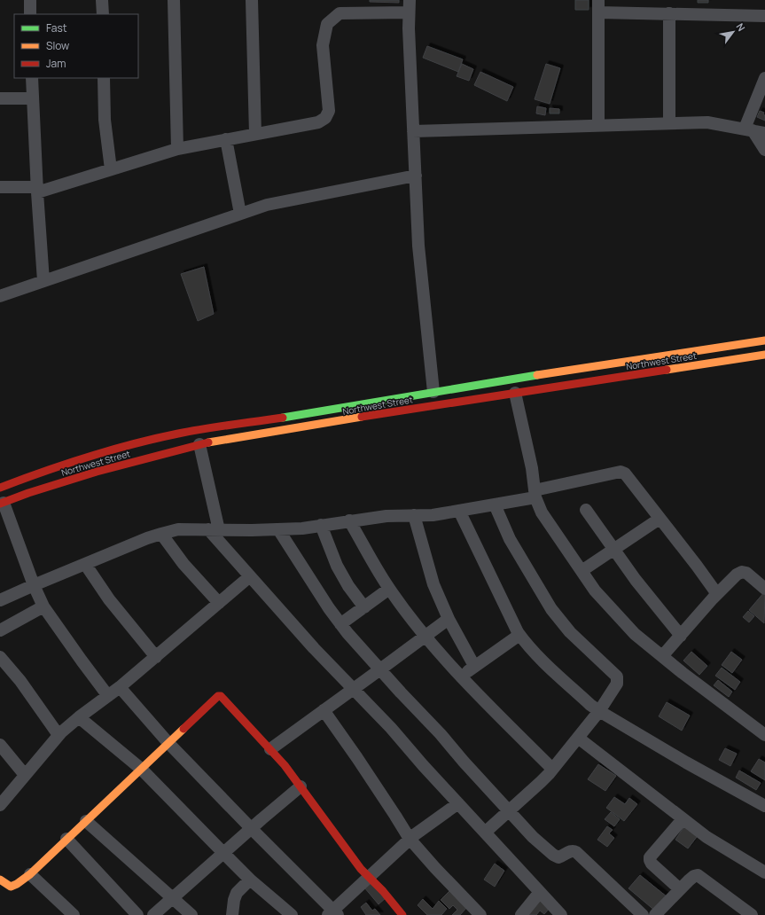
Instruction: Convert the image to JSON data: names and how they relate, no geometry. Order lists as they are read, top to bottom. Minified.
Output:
{"streets":{"main road":["Northwest Street"]},"legend":["Fast","Slow","Jam"],"north":"top right"}
